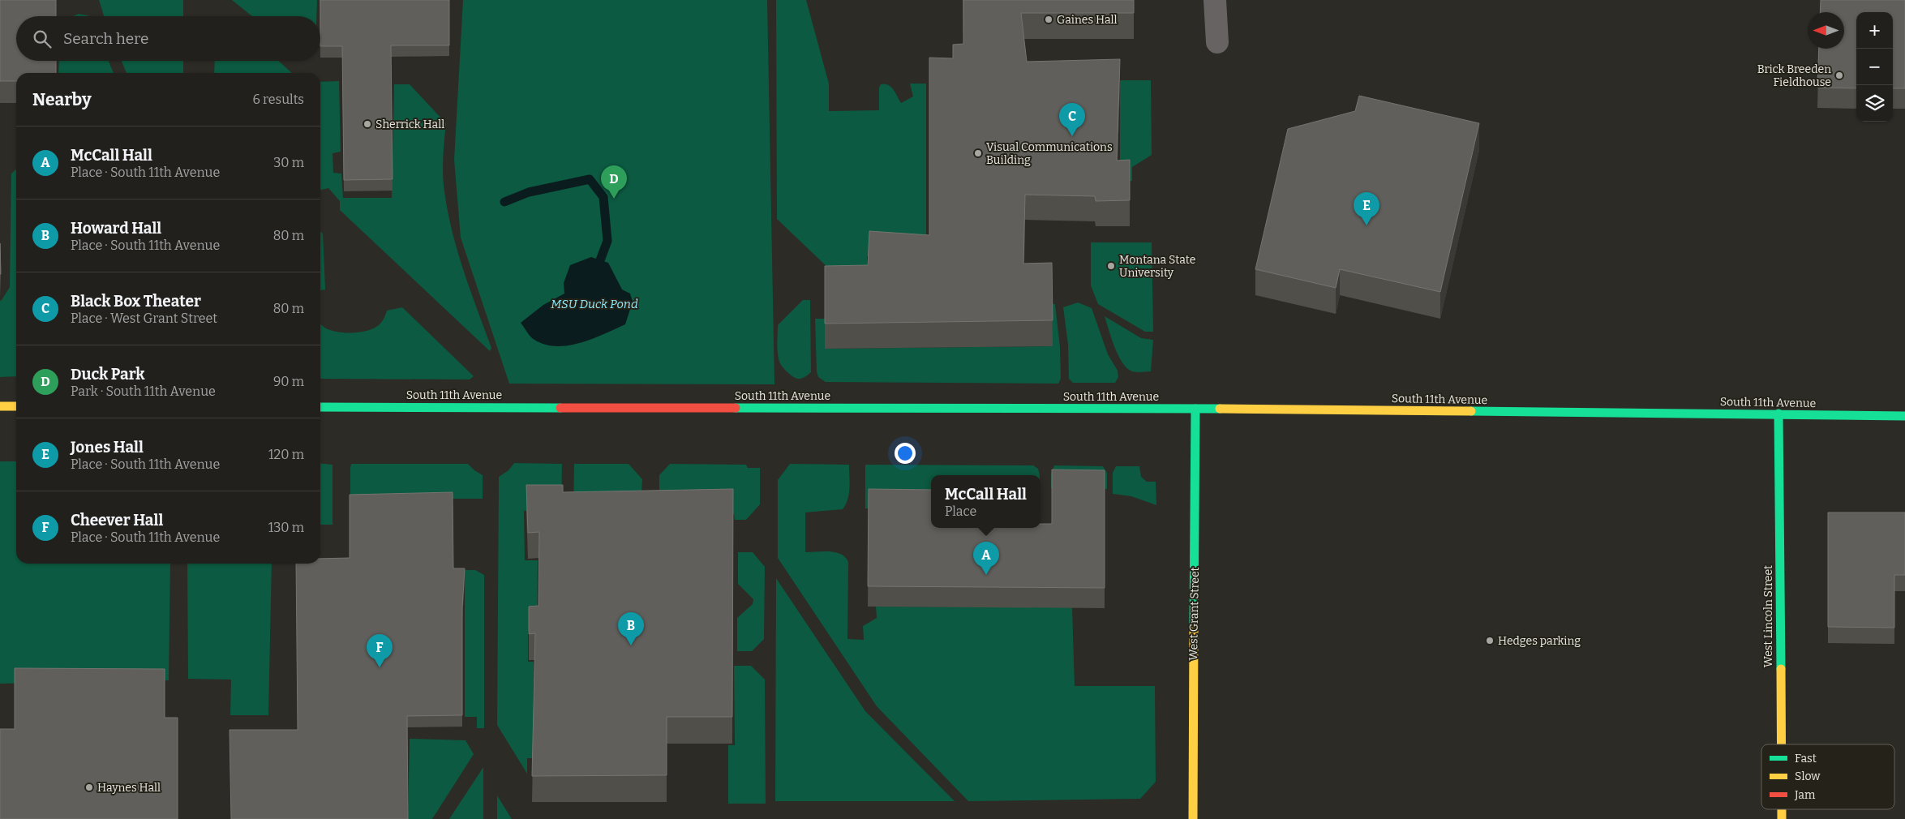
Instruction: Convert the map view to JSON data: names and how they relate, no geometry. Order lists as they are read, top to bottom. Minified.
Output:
{"streets":{"street":["South 11th Avenue","West Grant Street","West Lincoln Street"]},"crossings":[["South 11th Avenue","West Grant Street"],["South 11th Avenue","West Lincoln Street"]],"water":["MSU Duck Pond"],"places":["Gaines Hall","Brick Breeden Fieldhouse","Sherrick Hall","Visual Communications Building","Montana State University","Hedges parking","Haynes Hall"],"legend":["Fast","Slow","Jam"],"north":"left","page":{"map_buttons":["+","−"],"search":"Search here","heading":["Nearby","6 results"],"pins":["C","D","E","A","B","F"],"list":[{"mark":"A","name":"McCall Hall","note":"Place · South 11th Avenue","value":"30 m"},{"mark":"B","name":"Howard Hall","note":"Place · South 11th Avenue","value":"80 m"},{"mark":"C","name":"Black Box Theater","note":"Place · West Grant Street","value":"80 m"},{"mark":"D","name":"Duck Park","note":"Park · South 11th Avenue","value":"90 m"},{"mark":"E","name":"Jones Hall","note":"Place · South 11th Avenue","value":"120 m"},{"mark":"F","name":"Cheever Hall","note":"Place · South 11th Avenue","value":"130 m"}],"popup":["McCall Hall","Place"]}}
